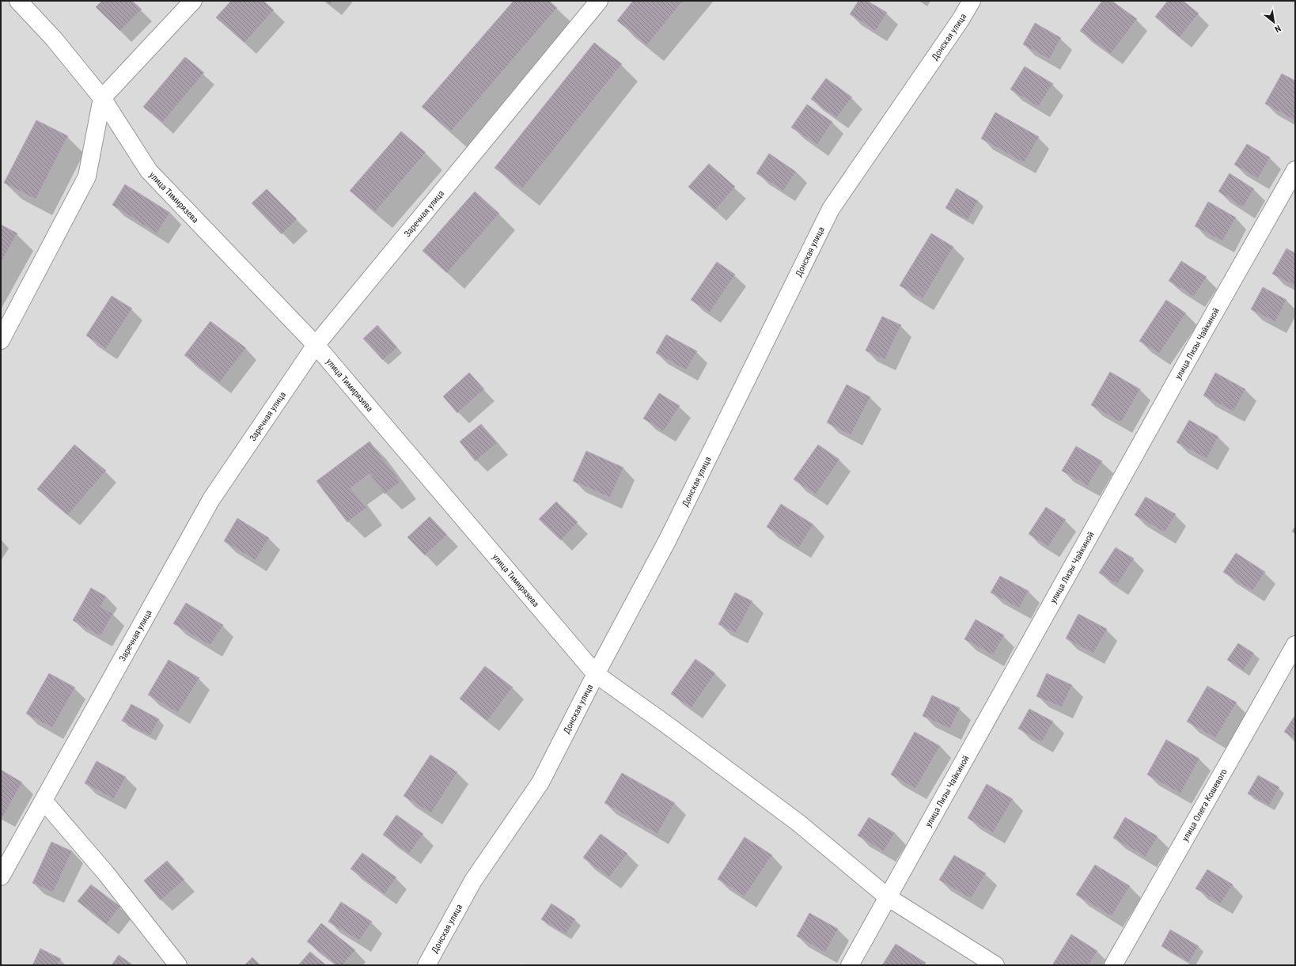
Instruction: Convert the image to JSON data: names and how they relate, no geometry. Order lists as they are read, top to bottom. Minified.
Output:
{"streets":{"street":["Донская улица","улица Тимирязева","Заречная улица","улица Лизы Чайкиной","улица Олега Кошевого"]},"crossings":[["Донская улица","улица Тимирязева"],["улица Тимирязева","Заречная улица"],["улица Тимирязева","улица Лизы Чайкиной"]],"north":"bottom right"}
